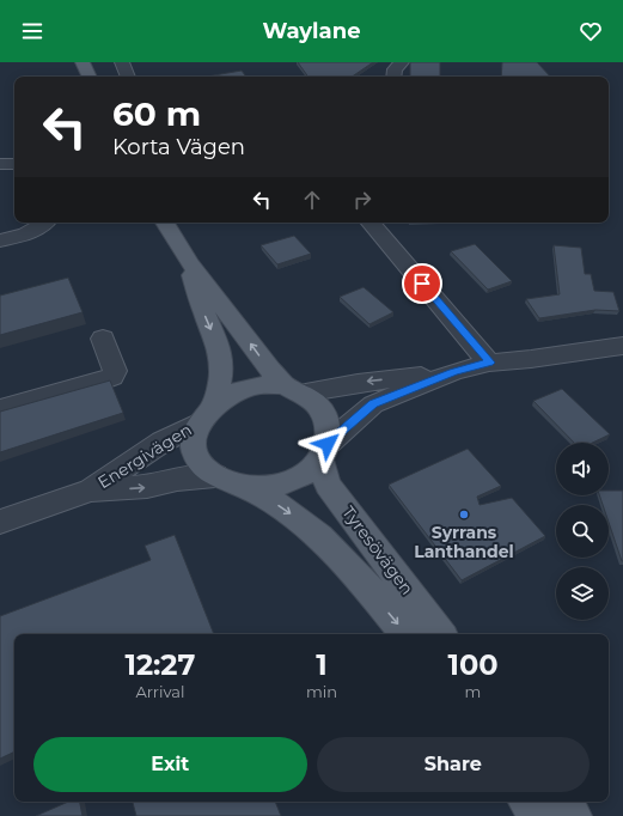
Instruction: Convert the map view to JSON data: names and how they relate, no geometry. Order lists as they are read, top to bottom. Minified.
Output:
{"streets":{"main road":["Tyresövägen"],"street":["Energivägen"]},"crossings":[["Energivägen","Tyresövägen"]],"places":["Syrrans Lanthandel"],"page":{"header":"Waylane","turn":["60 m","Korta Vägen"],"eta":["12:27","Arrival","1","min","100","m"],"buttons":["Exit","Share"]}}
